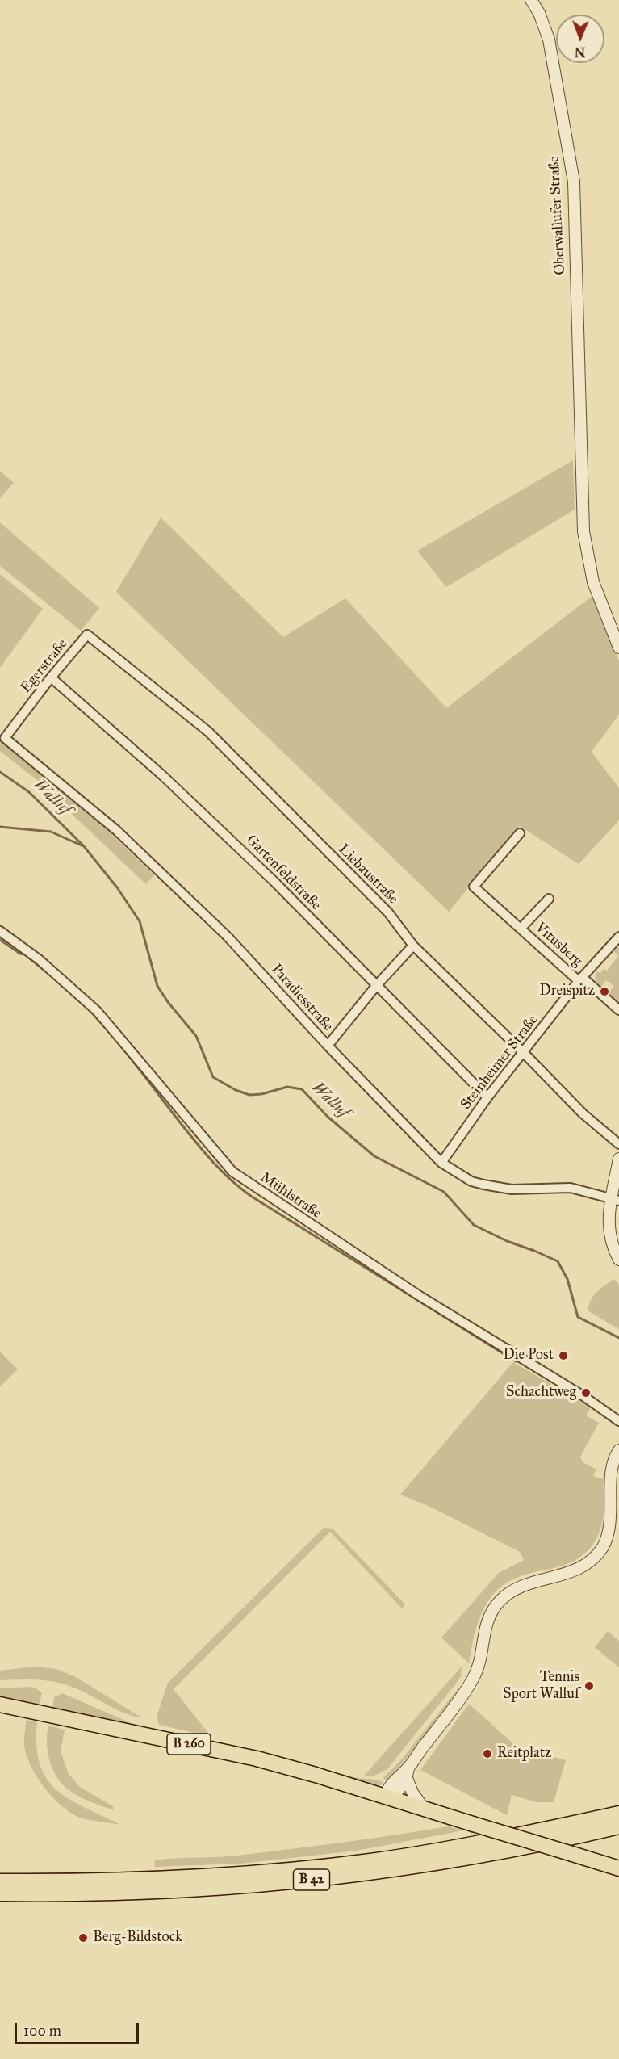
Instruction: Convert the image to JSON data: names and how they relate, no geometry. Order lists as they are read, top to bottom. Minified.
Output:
{"streets":{"main road":["B 260","B 42"],"street":["Oberwallufer Straße","Egerstraße","Gartenfeldstraße","Liebaustraße","Vitusberg","Paradiesstraße","Steinheimer Straße","Mühlstraße"]},"crossings":[["Egerstraße","Gartenfeldstraße"],["Egerstraße","Liebaustraße"],["Egerstraße","Paradiesstraße"],["Gartenfeldstraße","Steinheimer Straße"],["Liebaustraße","Steinheimer Straße"],["Vitusberg","Steinheimer Straße"],["Paradiesstraße","Steinheimer Straße"]],"water":["Walluf"],"places":["Dreispitz","Die Post","Schachtweg","Tennis Sport Walluf","Reitplatz","Berg-Bildstock"],"scale_bar":"100 m","north":"bottom"}
